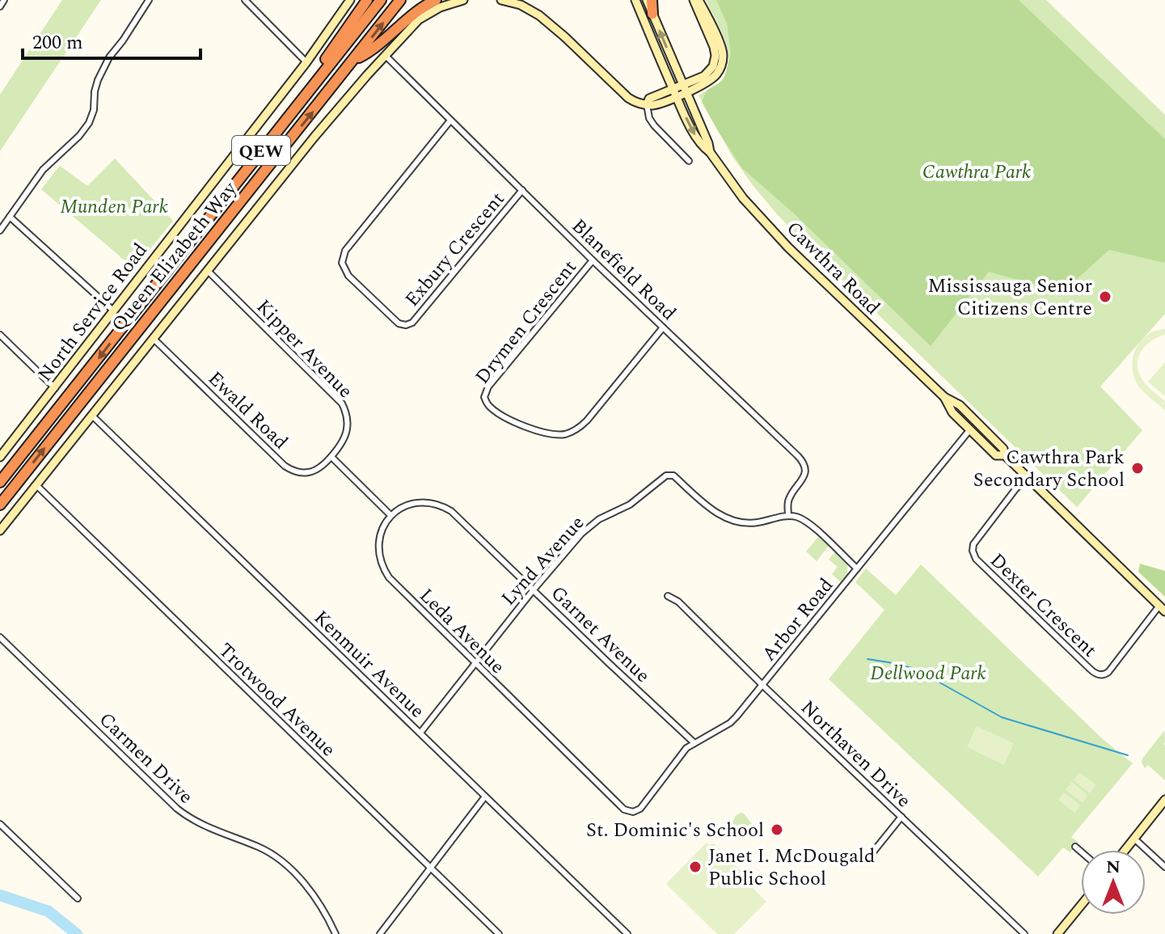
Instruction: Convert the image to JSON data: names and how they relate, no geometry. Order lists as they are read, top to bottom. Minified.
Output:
{"streets":{"highway":["QEW","Queen Elizabeth Way"],"street":["Exbury Crescent","Cawthra Road","Blanefield Road","North Service Road","Drymen Crescent","Kipper Avenue","Ewald Road","Lynd Avenue","Dexter Crescent","Arbor Road","Leda Avenue","Garnet Avenue","Kenmuir Avenue","Trotwood Avenue","Northaven Drive","Carmen Drive"]},"crossings":[["Exbury Crescent","Blanefield Road"],["Cawthra Road","Dexter Crescent"],["Cawthra Road","Arbor Road"],["Blanefield Road","Drymen Crescent"],["Blanefield Road","Lynd Avenue"],["Kipper Avenue","Ewald Road"],["Lynd Avenue","Leda Avenue"],["Lynd Avenue","Garnet Avenue"],["Lynd Avenue","Kenmuir Avenue"],["Arbor Road","Leda Avenue"],["Arbor Road","Garnet Avenue"],["Arbor Road","Northaven Drive"],["Leda Avenue","Garnet Avenue"]],"parks":["Cawthra Park","Munden Park","Dellwood Park"],"places":["Mississauga Senior Citizens Centre","Cawthra Park Secondary School","St. Dominic's School","Janet I. McDougald Public School"],"scale_bar":"200 m","north":"top"}
